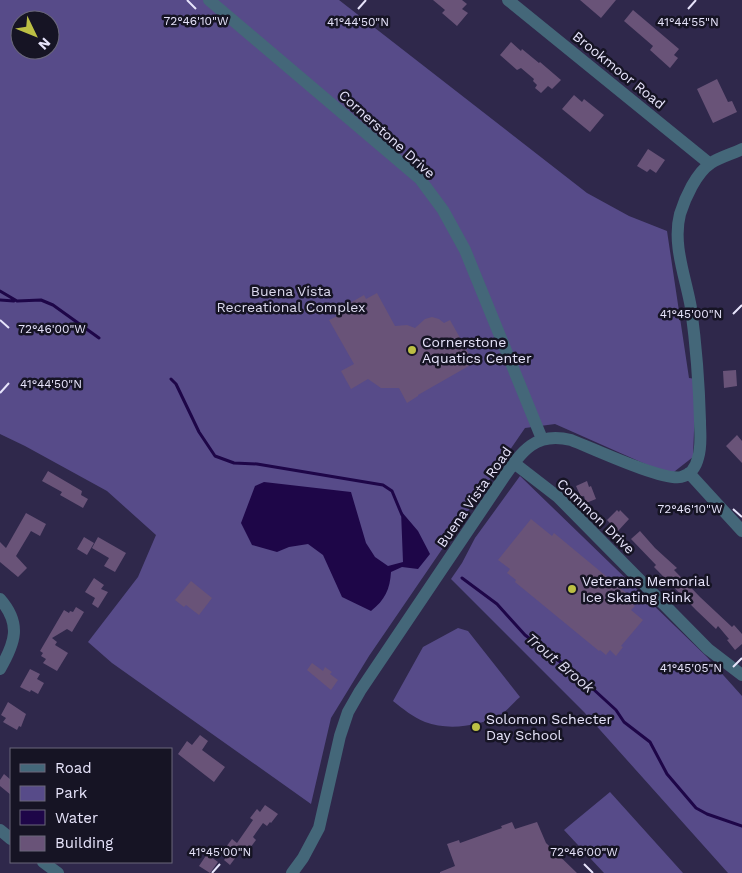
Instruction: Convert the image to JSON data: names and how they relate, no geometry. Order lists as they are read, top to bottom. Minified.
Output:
{"streets":{"street":["Brookmoor Road","Cornerstone Drive","Buena Vista Road","Common Drive"]},"crossings":[["Cornerstone Drive","Buena Vista Road"],["Buena Vista Road","Common Drive"]],"water":["Trout Brook"],"parks":["Buena Vista Recreational Complex"],"places":["Cornerstone Aquatics Center","Veterans Memorial Ice Skating Rink","Solomon Schecter Day School"],"legend":["Road","Park","Water","Building"],"north":"bottom right","coordinates":["72°46'10\"W","41°44'55\"N","41°44'50\"N","41°45'00\"N","72°46'00\"W","41°45'05\"N"]}
